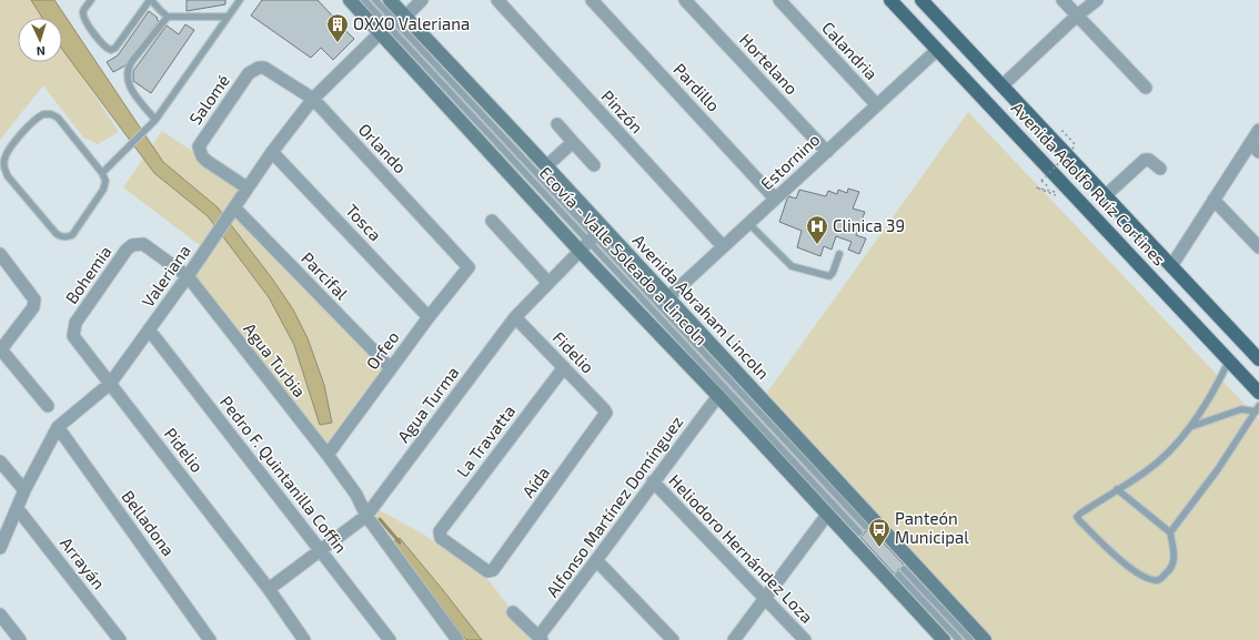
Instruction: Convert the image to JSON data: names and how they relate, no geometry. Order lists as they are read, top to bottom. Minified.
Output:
{"streets":{"main road":["Avenida Adolfo Ruíz Cortines","Avenida Abraham Lincoln"],"street":["Calandria","Hortelano","Pardillo","Salomé","Pinzón","Orlando","Estornino","Tosca","Bohemia","Valeriana","Parcifal","Orfeo","Fidelio","Agua Turbia","Agua Turma","La Travatta","Pidelio","Pedro F. Quintanilla Coffin","Aída","Alfonso Martínez Domínguez","Belladona","Heliodoro Hernández Loza","Arrayán"],"lane":["Ecovía - Valle Soleado a Lincoln"]},"crossings":[["Calandria","Estornino"],["Hortelano","Estornino"],["Pardillo","Estornino"],["Salomé","Orlando"],["Salomé","Valeriana"],["Pinzón","Estornino"],["Orlando","Valeriana"],["Orlando","Orfeo"],["Estornino","Avenida Adolfo Ruíz Cortines"],["Estornino","Avenida Abraham Lincoln"],["Tosca","Valeriana"],["Tosca","Orfeo"],["Ecovía - Valle Soleado a Lincoln","Avenida Abraham Lincoln"],["Ecovía - Valle Soleado a Lincoln","Agua Turma"],["Bohemia","Agua Turbia"],["Bohemia","Pidelio"],["Valeriana","Parcifal"],["Valeriana","Agua Turbia"],["Valeriana","Pidelio"],["Valeriana","Pedro F. Quintanilla Coffin"],["Valeriana","Belladona"],["Valeriana","Arrayán"],["Parcifal","Orfeo"],["Avenida Abraham Lincoln","Agua Turma"],["Orfeo","Agua Turbia"],["Fidelio","Agua Turma"],["Fidelio","La Travatta"],["Fidelio","Aída"],["Agua Turbia","Agua Turma"],["Agua Turma","Pidelio"],["Agua Turma","Pedro F. Quintanilla Coffin"],["La Travatta","Aída"],["Alfonso Martínez Domínguez","Heliodoro Hernández Loza"]],"places":{"building":["OXXO Valeriana"],"hospital":["Clinica 39"],"bus stop":["Panteón Municipal"]},"north":"bottom"}
